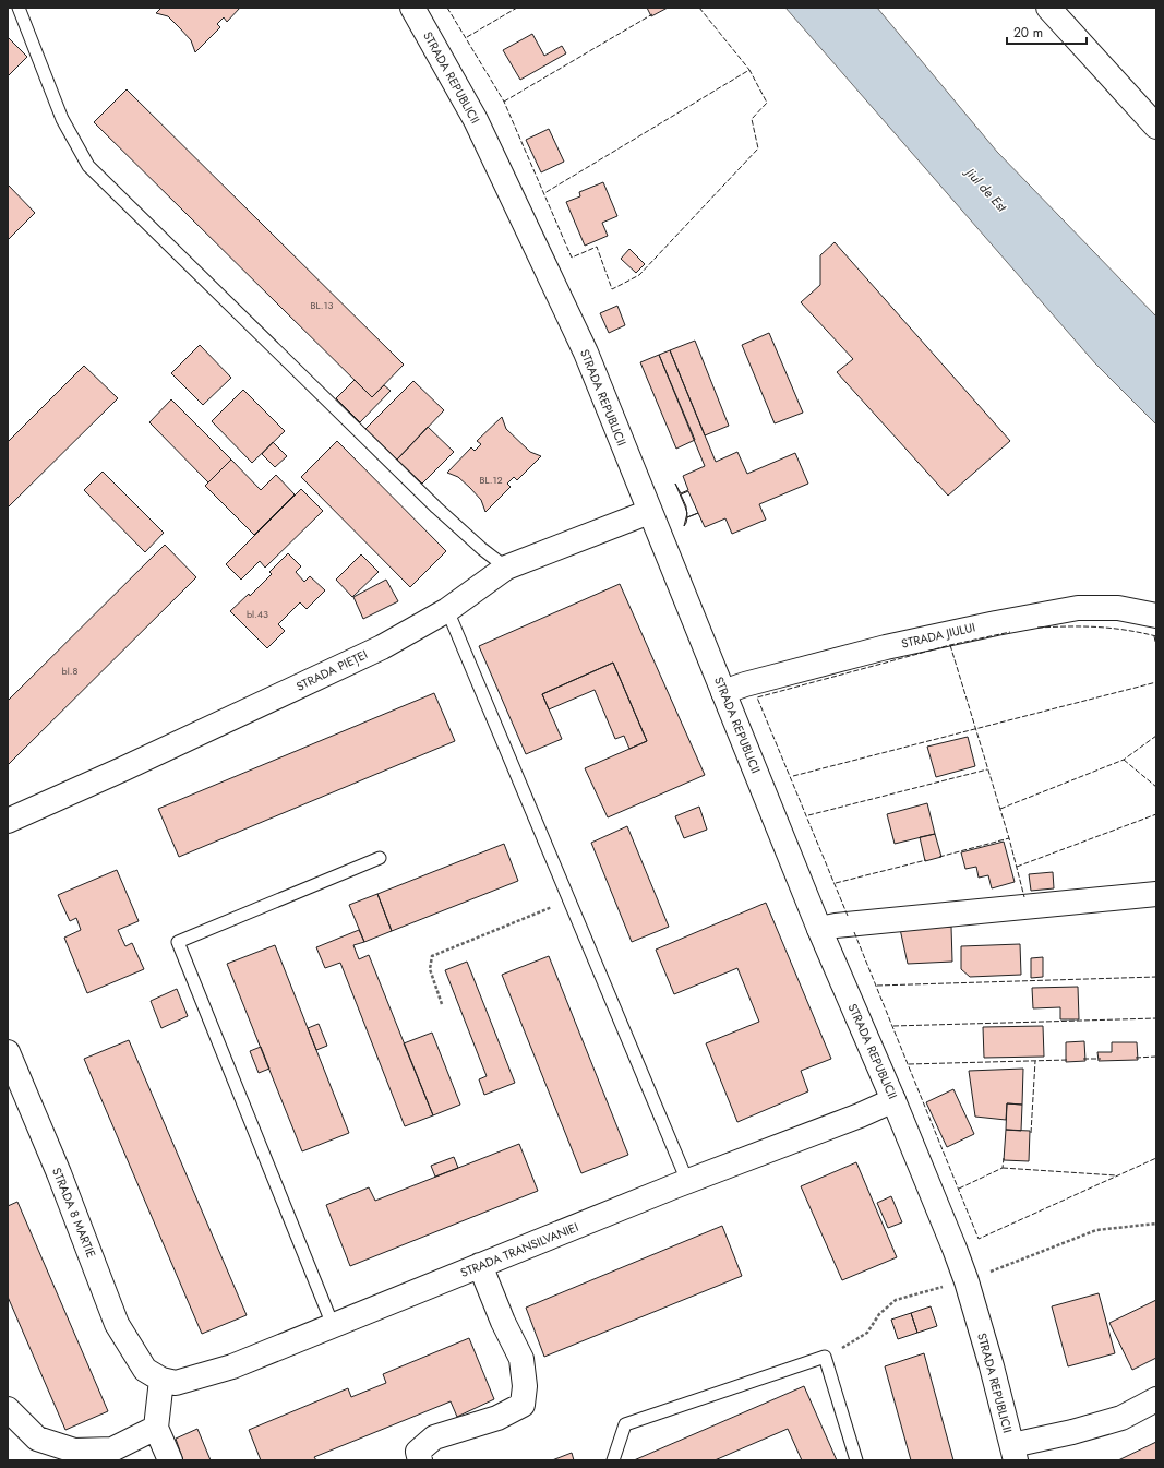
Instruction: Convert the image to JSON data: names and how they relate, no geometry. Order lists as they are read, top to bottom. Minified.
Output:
{"streets":{"street":["STRADA REPUBLICII","STRADA JIULUI","STRADA PIEȚEI","STRADA 8 MARTIE","STRADA TRANSILVANIEI"]},"crossings":[["STRADA REPUBLICII","STRADA JIULUI"],["STRADA REPUBLICII","STRADA PIEȚEI"],["STRADA REPUBLICII","STRADA TRANSILVANIEI"],["STRADA 8 MARTIE","STRADA TRANSILVANIEI"]],"water":["Jiul de Est"],"house_numbers":["BL.13","BL.12","bl.43","bl.8"],"scale_bar":"20 m"}
